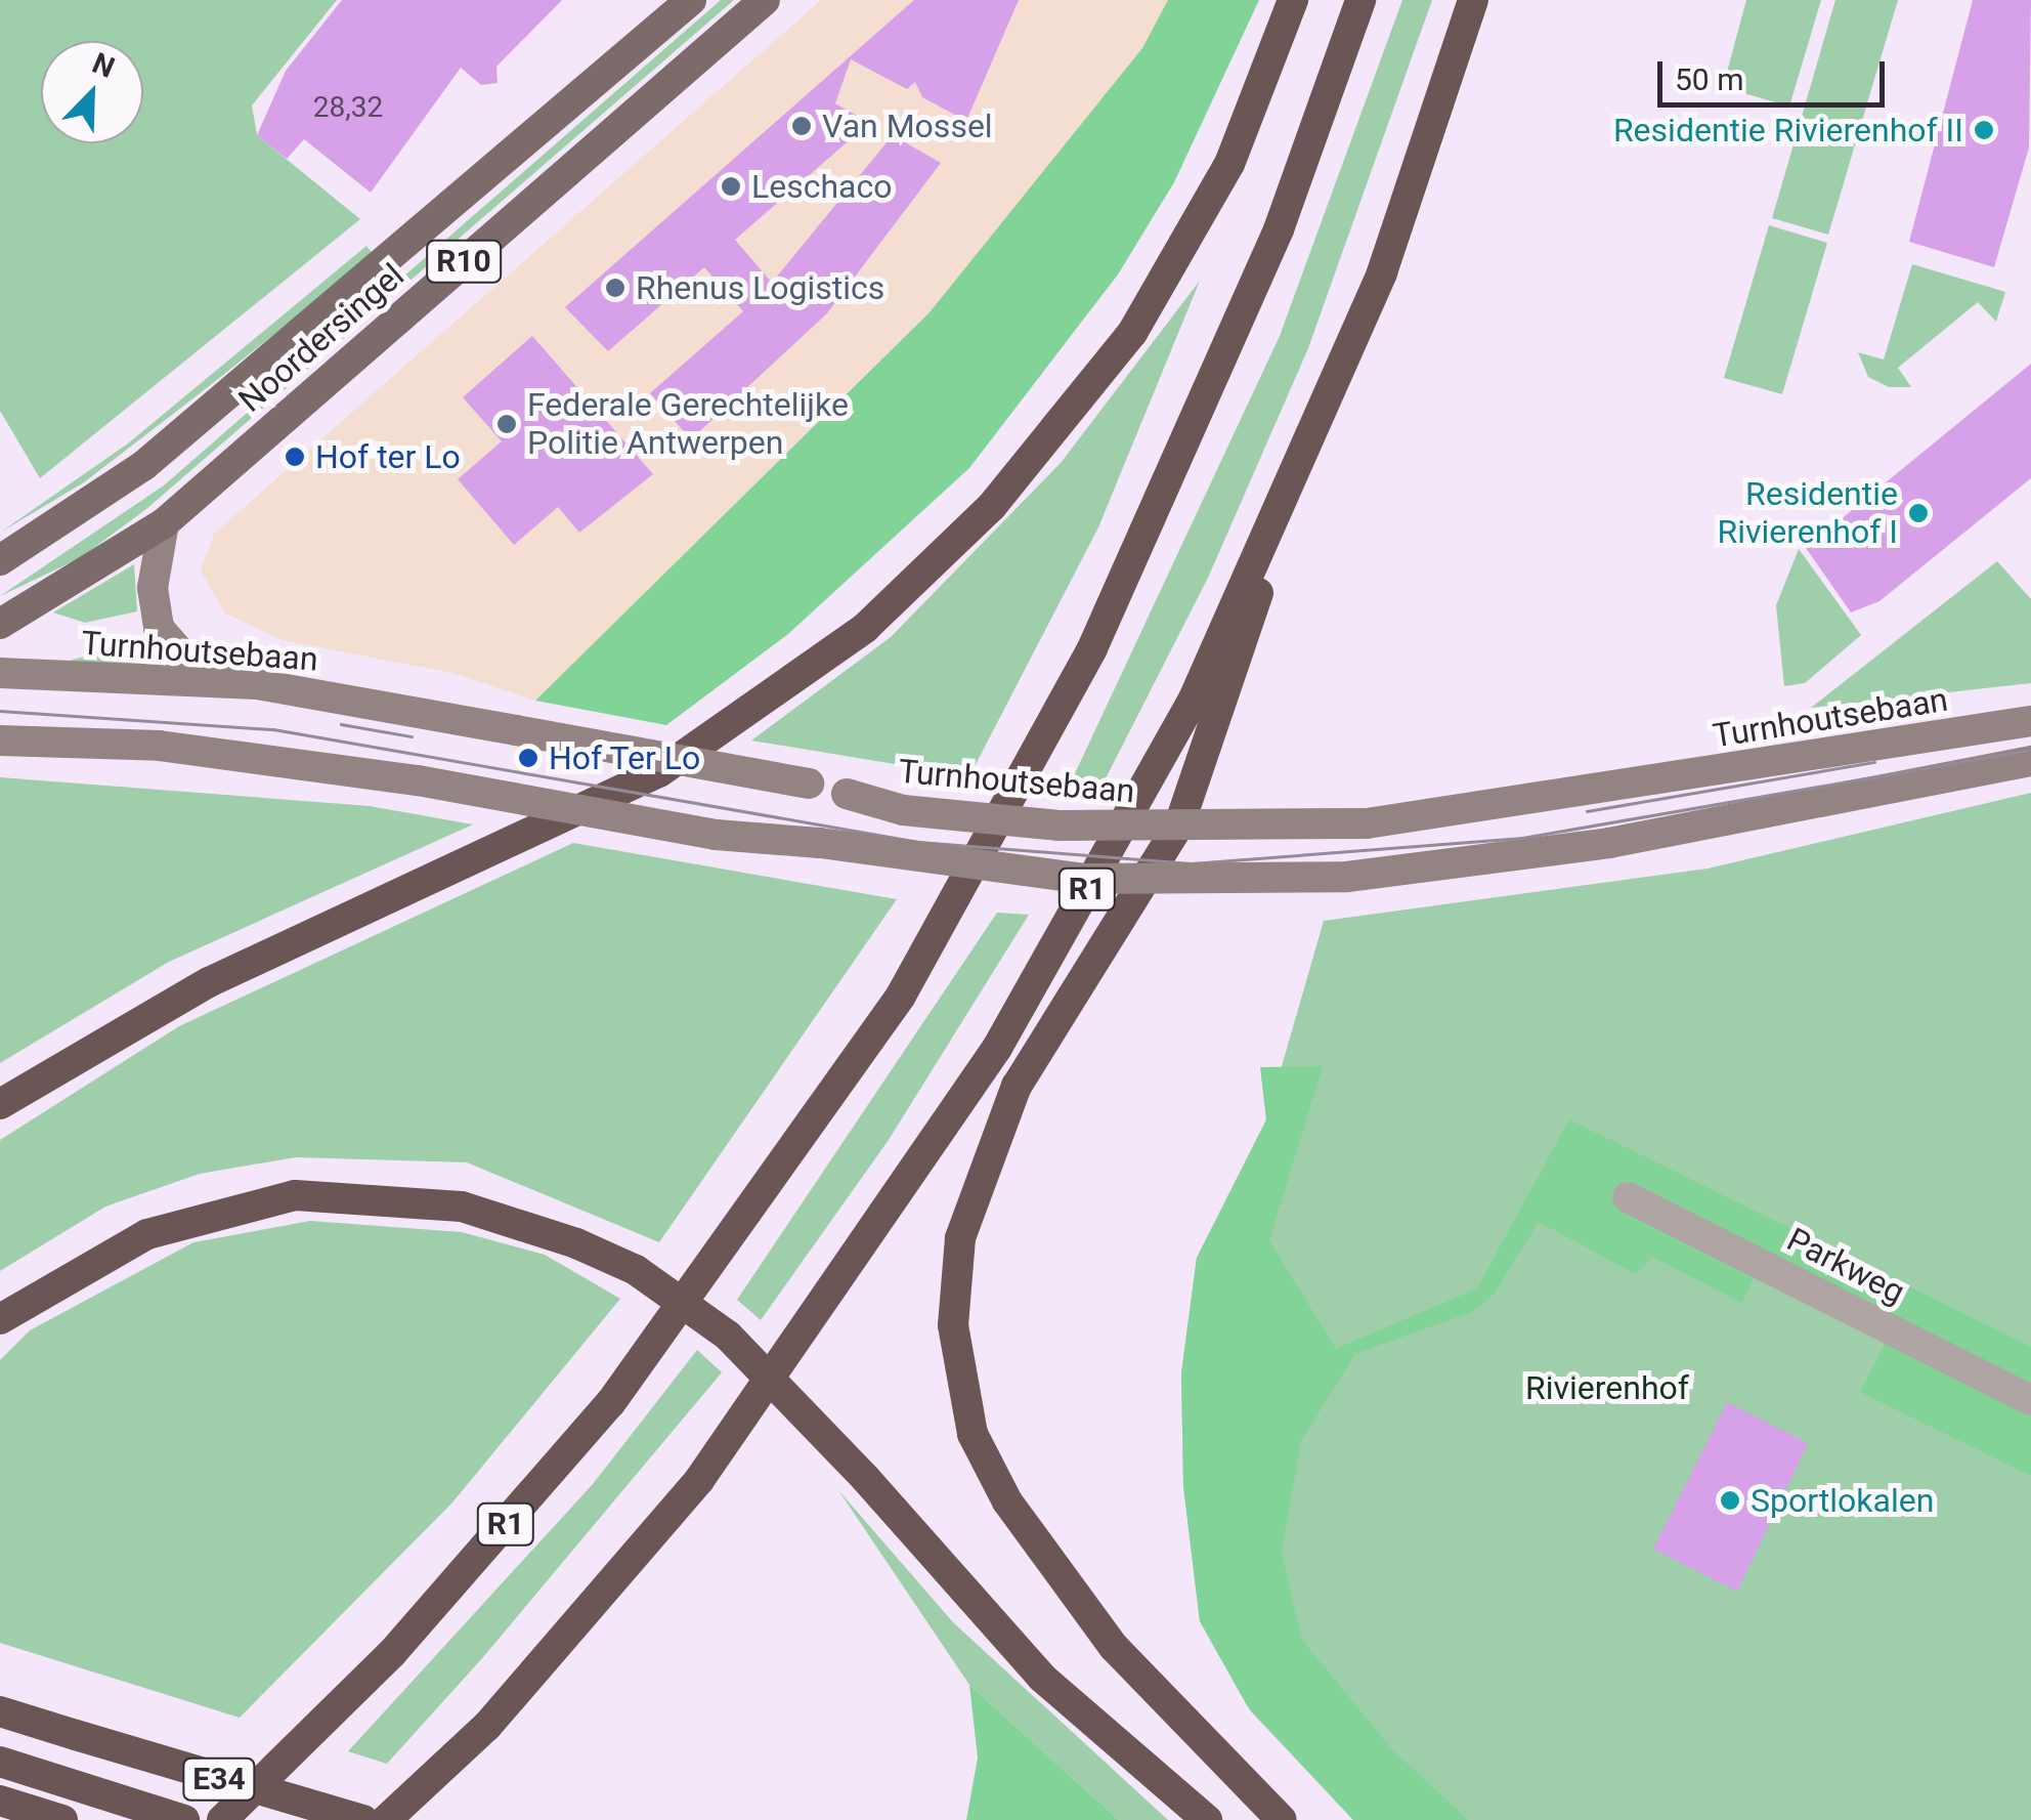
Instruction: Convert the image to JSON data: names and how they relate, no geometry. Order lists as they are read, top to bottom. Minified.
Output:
{"streets":{"highway":["R1","E34"],"main road":["R10","Noordersingel","Turnhoutsebaan"],"street":["Parkweg"]},"parks":["Rivierenhof"],"places":["Van Mossel","Residentie Rivierenhof II","Leschaco","Rhenus Logistics","Federale Gerechtelijke Politie Antwerpen","Hof ter Lo","Residentie Rivierenhof I","Hof Ter Lo","Sportlokalen"],"house_numbers":["28,32"],"scale_bar":"50 m","north":"top right"}
